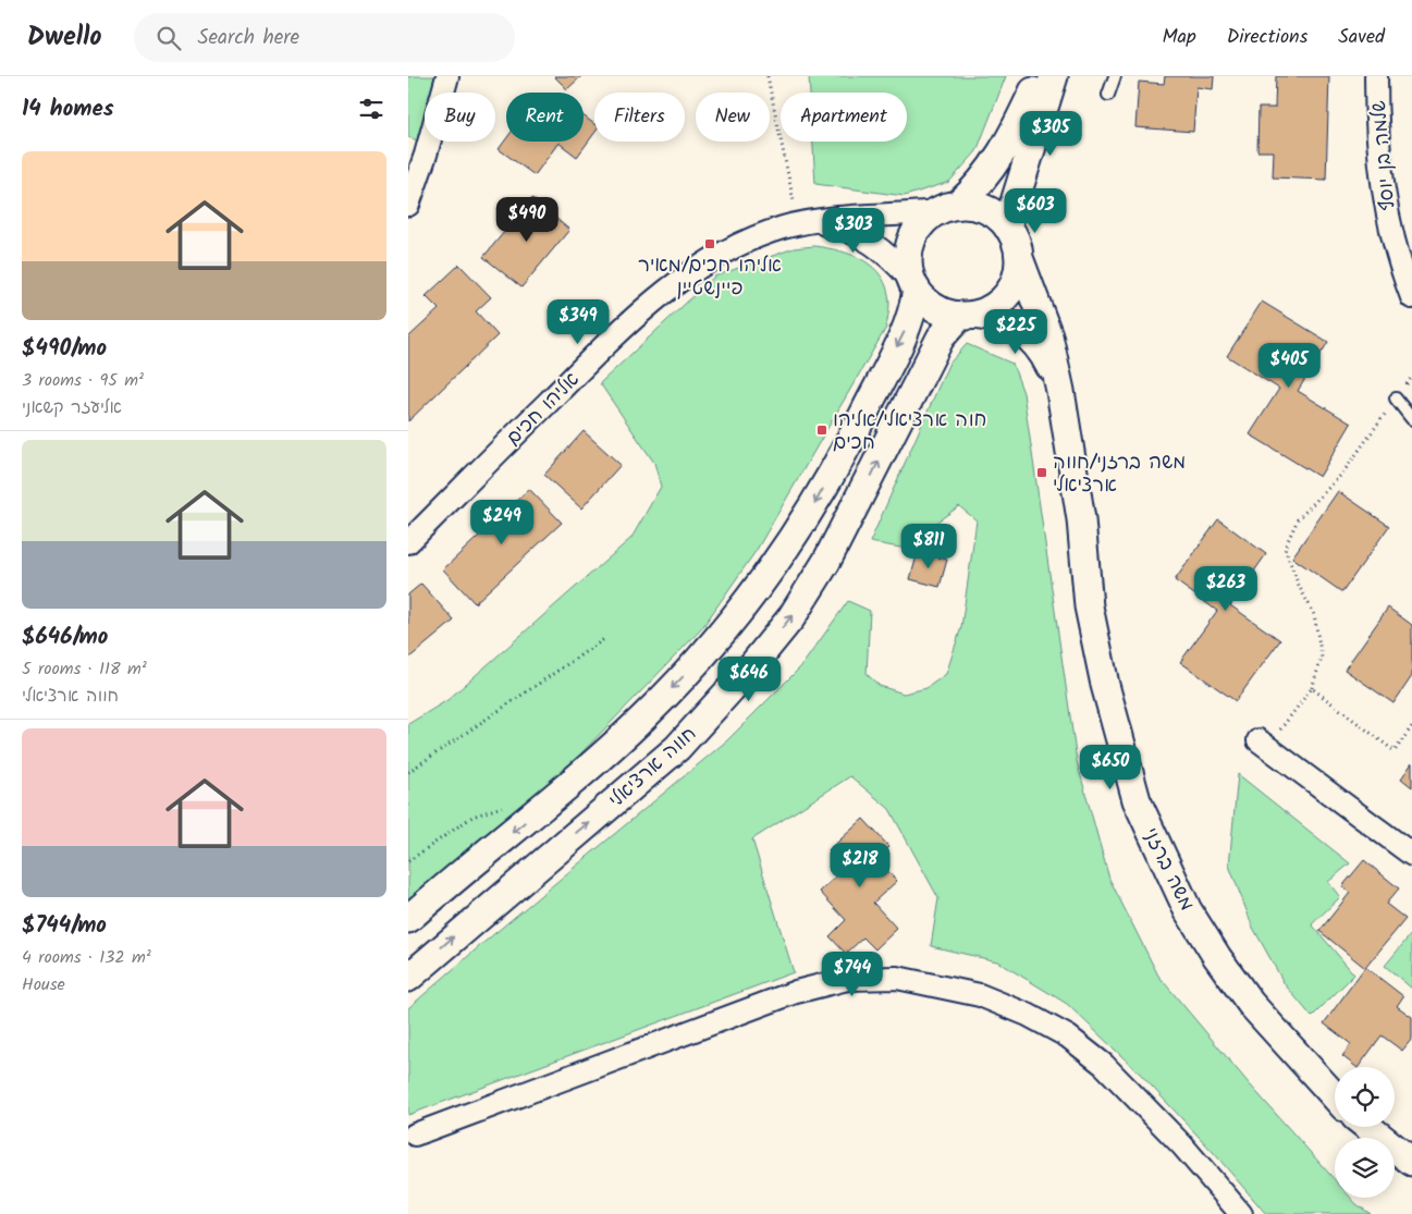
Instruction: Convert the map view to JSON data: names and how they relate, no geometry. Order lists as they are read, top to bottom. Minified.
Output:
{"streets":{"street":["שלמה בן יוסף","אליהו חכים","חווה ארציאלי","משה ברזני"]},"crossings":[["אליהו חכים","חווה ארציאלי"],["אליהו חכים","משה ברזני"],["חווה ארציאלי","משה ברזני"]],"places":{"transit":["אליהו חכים/מאיר פיינשטיין","חוה ארציאלי/אליהו חכים","משה ברזני/חווה ארציאלי"]},"page":{"header":"Dwello","search":"Search here","nav":["Map","Directions","Saved"],"heading":"14 homes","chip":["Buy","Rent","Filters","New","Apartment"],"price":["$305","$603","$490","$303","$349","$225","$405","$249","$811","$263","$646","$650","$218","$744"],"list":[{"name":"$490/mo","note":"3 rooms · 95 m² · אליעזר קשאני"},{"name":"$646/mo","note":"5 rooms · 118 m² · חווה ארציאלי"},{"name":"$744/mo","note":"4 rooms · 132 m² · House"}]}}
